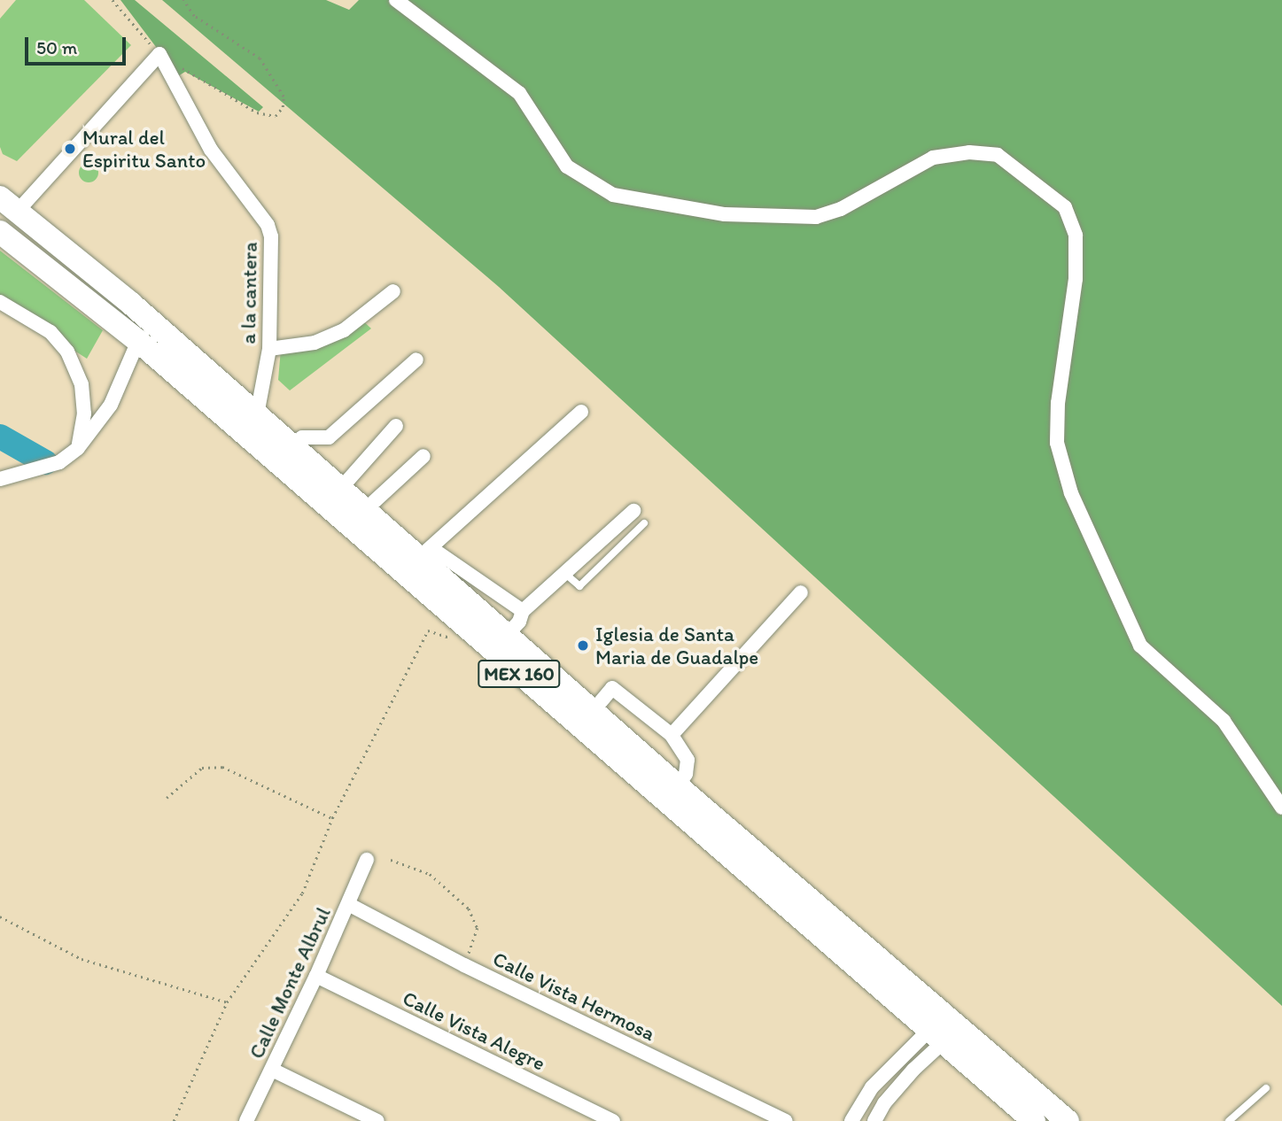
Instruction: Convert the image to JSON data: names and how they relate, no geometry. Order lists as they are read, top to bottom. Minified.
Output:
{"streets":{"main road":["MEX 160"],"street":["a la cantera","Calle Monte Albrul","Calle Vista Hermosa","Calle Vista Alegre"]},"crossings":[["a la cantera","MEX 160"],["Calle Monte Albrul","Calle Vista Hermosa"],["Calle Monte Albrul","Calle Vista Alegre"]],"places":["Mural del Espiritu Santo","Iglesia de Santa Maria de Guadalpe"],"scale_bar":"50 m"}
